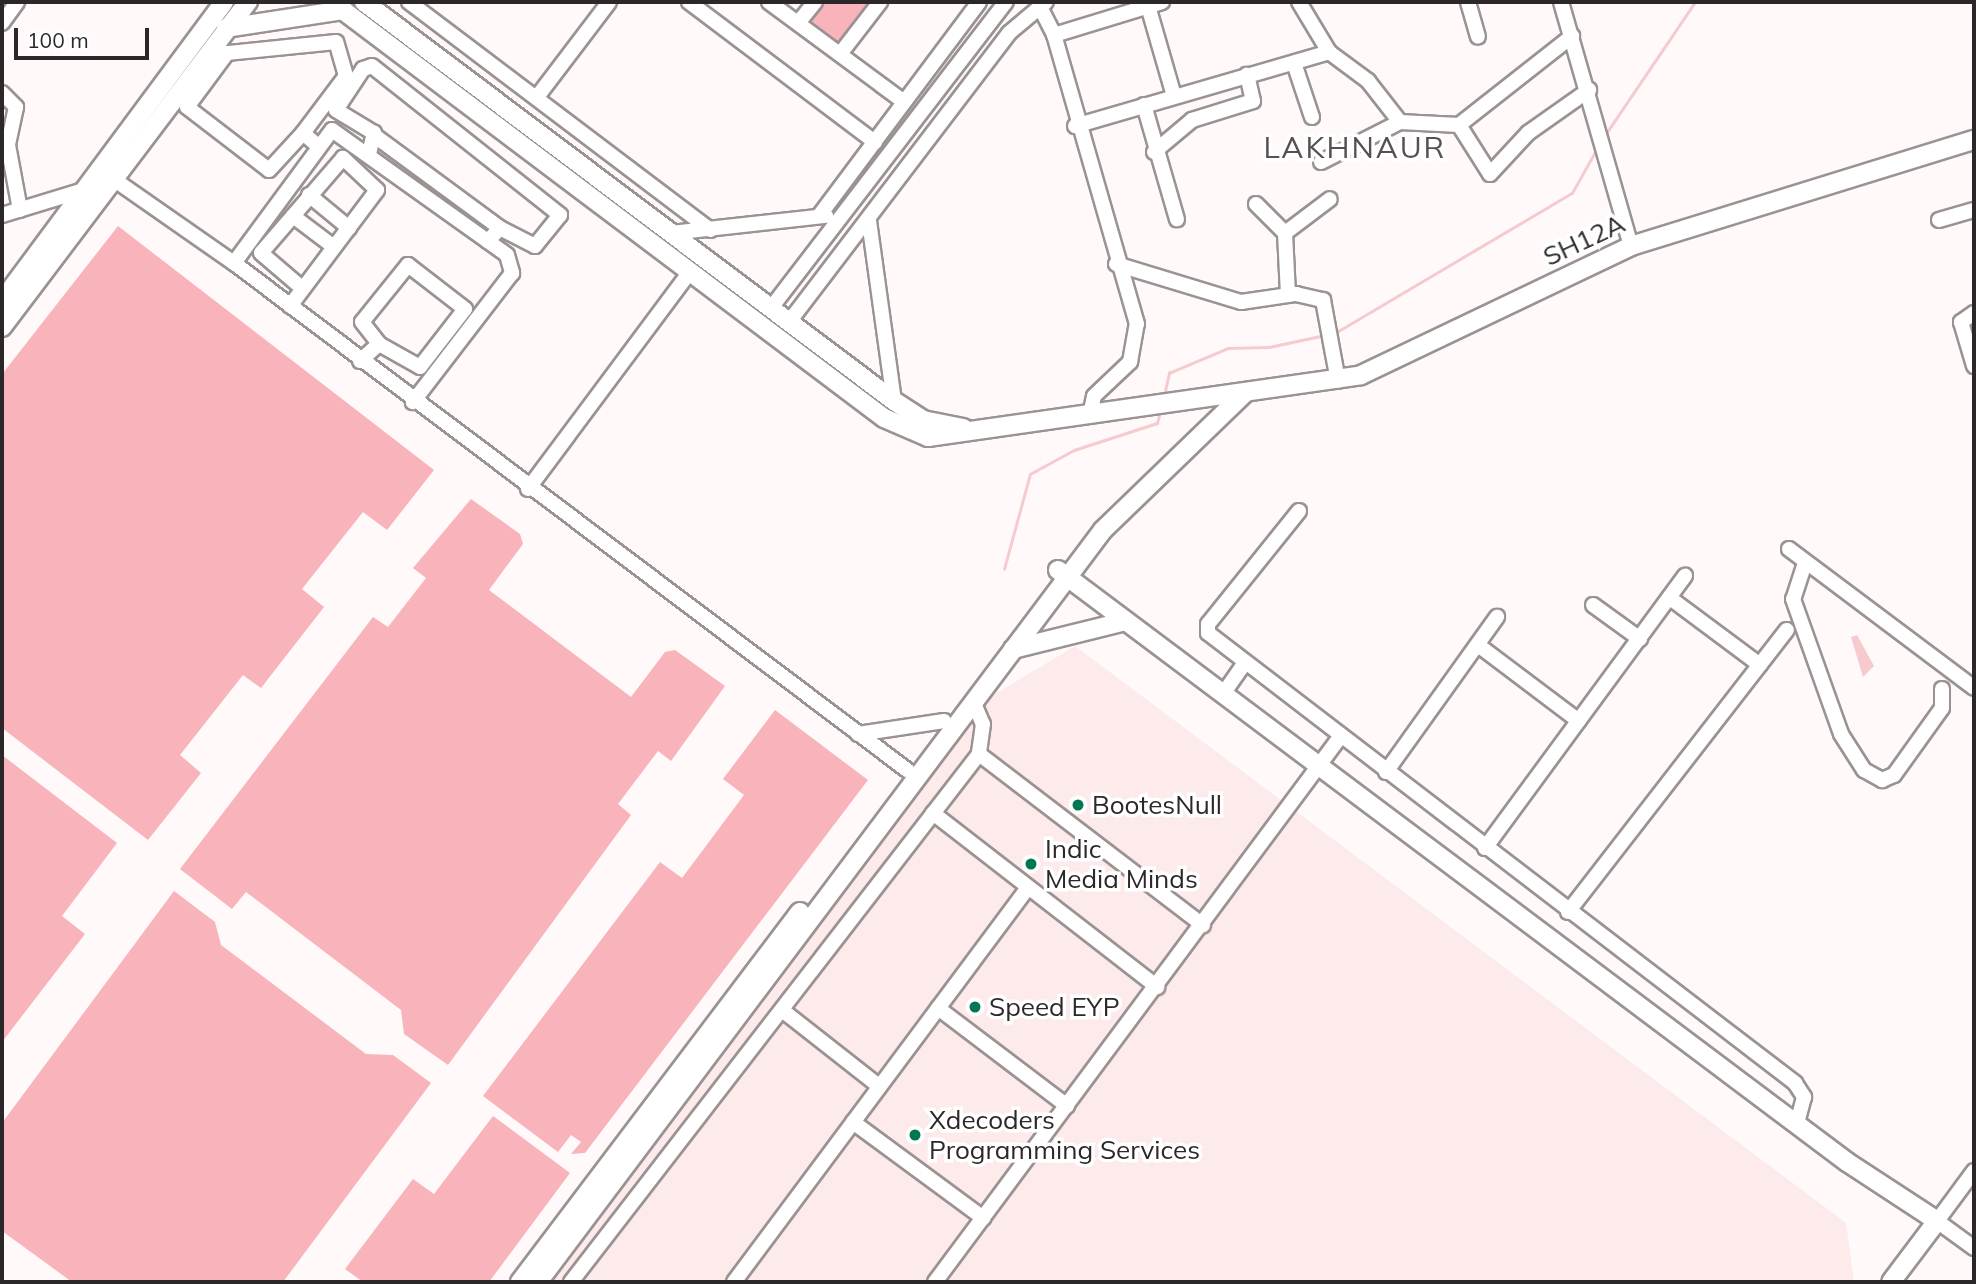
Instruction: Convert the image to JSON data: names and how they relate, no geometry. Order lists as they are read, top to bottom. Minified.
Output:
{"streets":{"main road":["SH12A"]},"districts":["LAKHNAUR"],"places":["BootesNull","Indic Media Minds","Speed EYP","Xdecoders Programming Services"],"scale_bar":"100 m"}
